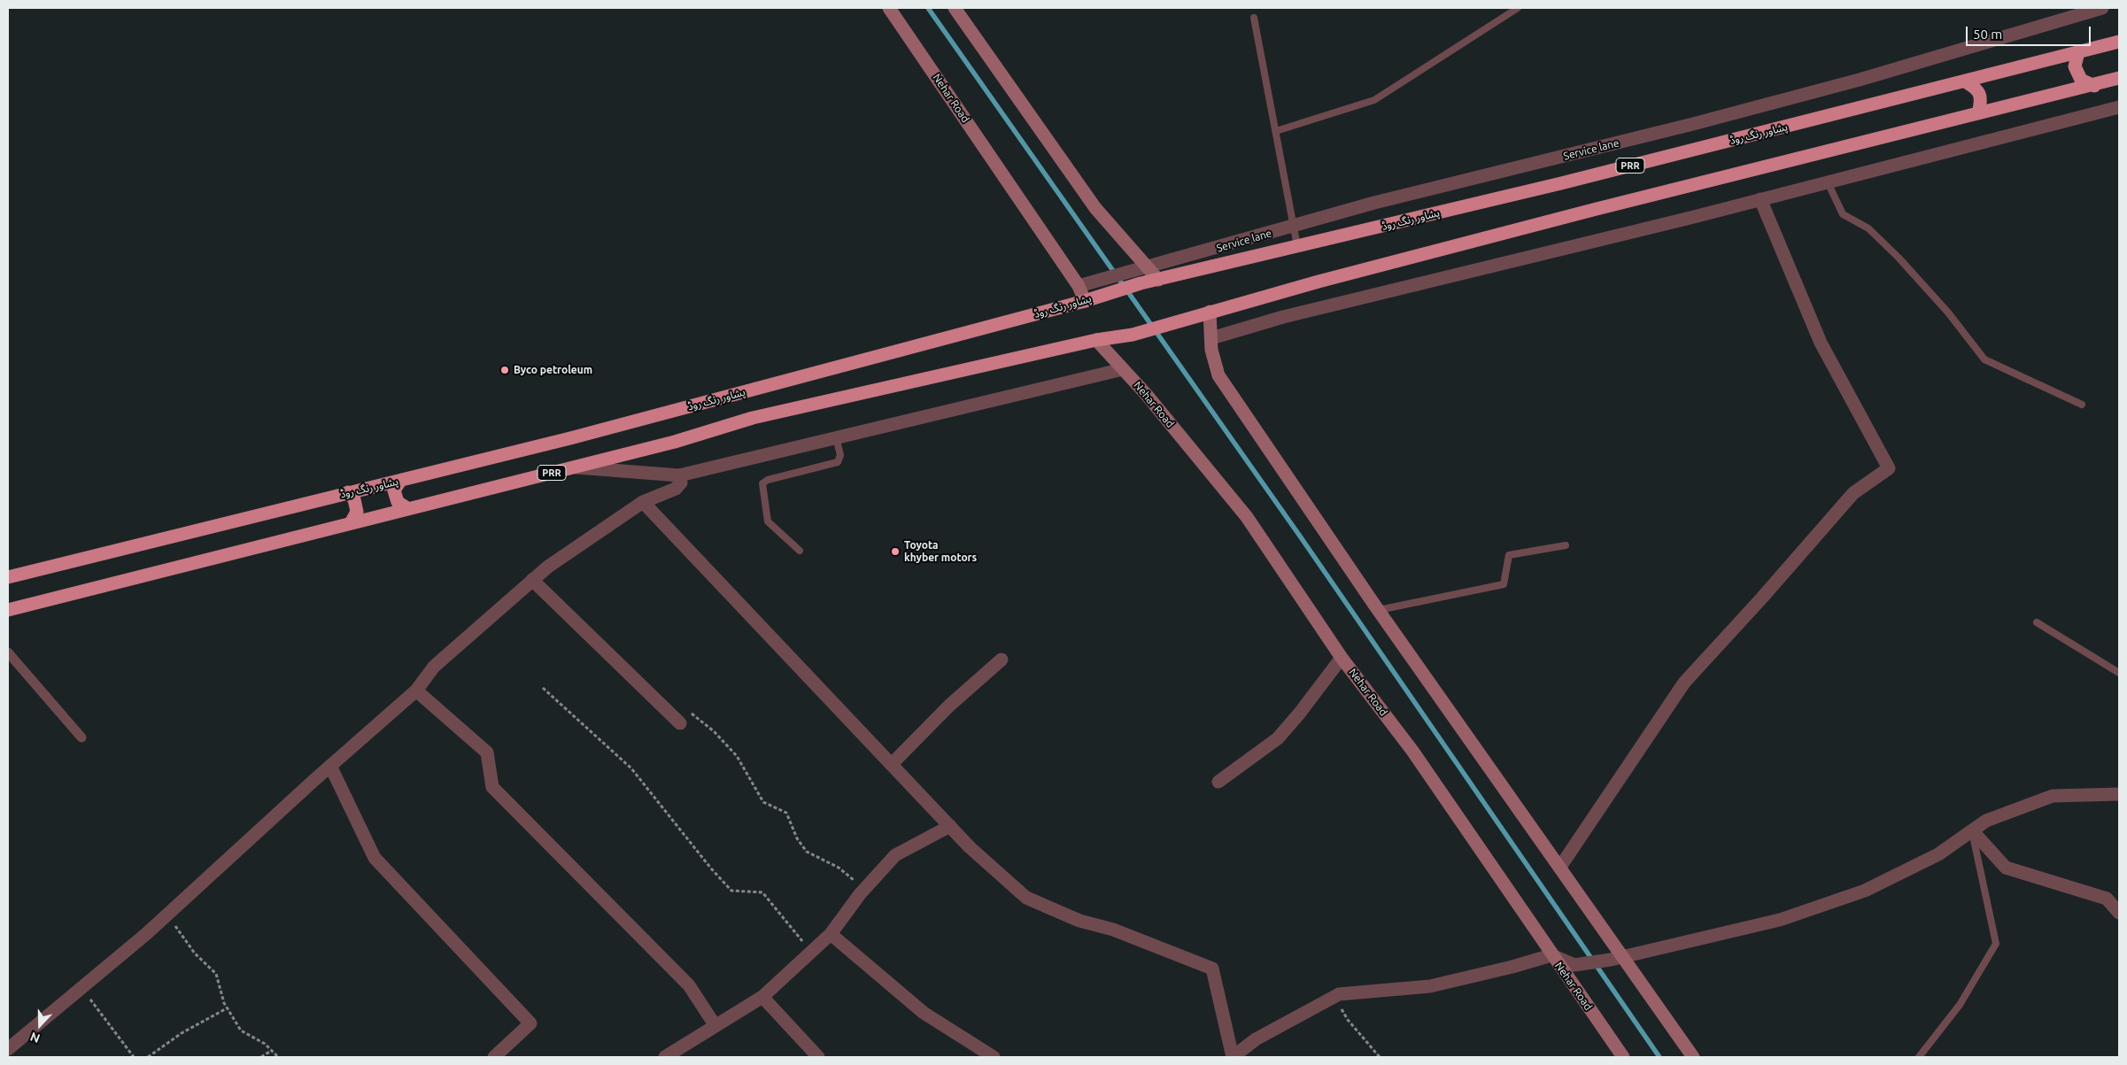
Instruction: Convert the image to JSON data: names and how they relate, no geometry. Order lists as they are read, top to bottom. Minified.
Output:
{"streets":{"highway":["پشاور رنگ روڈ","PRR"],"main road":["Nehar Road"],"street":["Service lane"]},"crossings":[["Nehar Road","پشاور رنگ روڈ"],["Nehar Road","Service lane"],["Nehar Road","PRR"]],"places":["Byco petroleum","Toyota khyber motors"],"scale_bar":"50 m","north":"bottom"}
